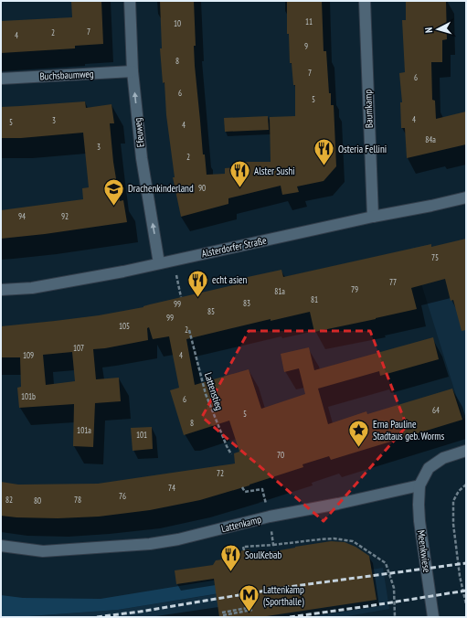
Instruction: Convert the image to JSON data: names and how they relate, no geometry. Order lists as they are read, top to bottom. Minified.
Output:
{"streets":{"street":["Buchsbaumweg","Baumkamp","Efeuweg","Alsterdorfer Straße","Lattenkamp","Meenkwiese"],"path":["Lattenstieg"]},"crossings":[["Buchsbaumweg","Efeuweg"],["Baumkamp","Alsterdorfer Straße"],["Efeuweg","Alsterdorfer Straße"],["Lattenkamp","Meenkwiese"]],"one_way":["Efeuweg"],"places":{"restaurant":["Osteria Fellini","Alster Sushi","echt asien","SoulKebab"],"school or university":["Drachenkinderland"],"place":["Erna Pauline Stadtaus geb. Worms"],"metro station":["Lattenkamp (Sporthalle)"]},"house_numbers":["11","10","7","2","4","9","8","7","6","6","5","4","3","5","4","84a","3","2","90","94","92","75","77","79","81a","81","83","99","85","99","105","2","107","109","4","101b","6","64","5","8","101a","101","70","72","74","76","82","78","80"],"north":"left"}
